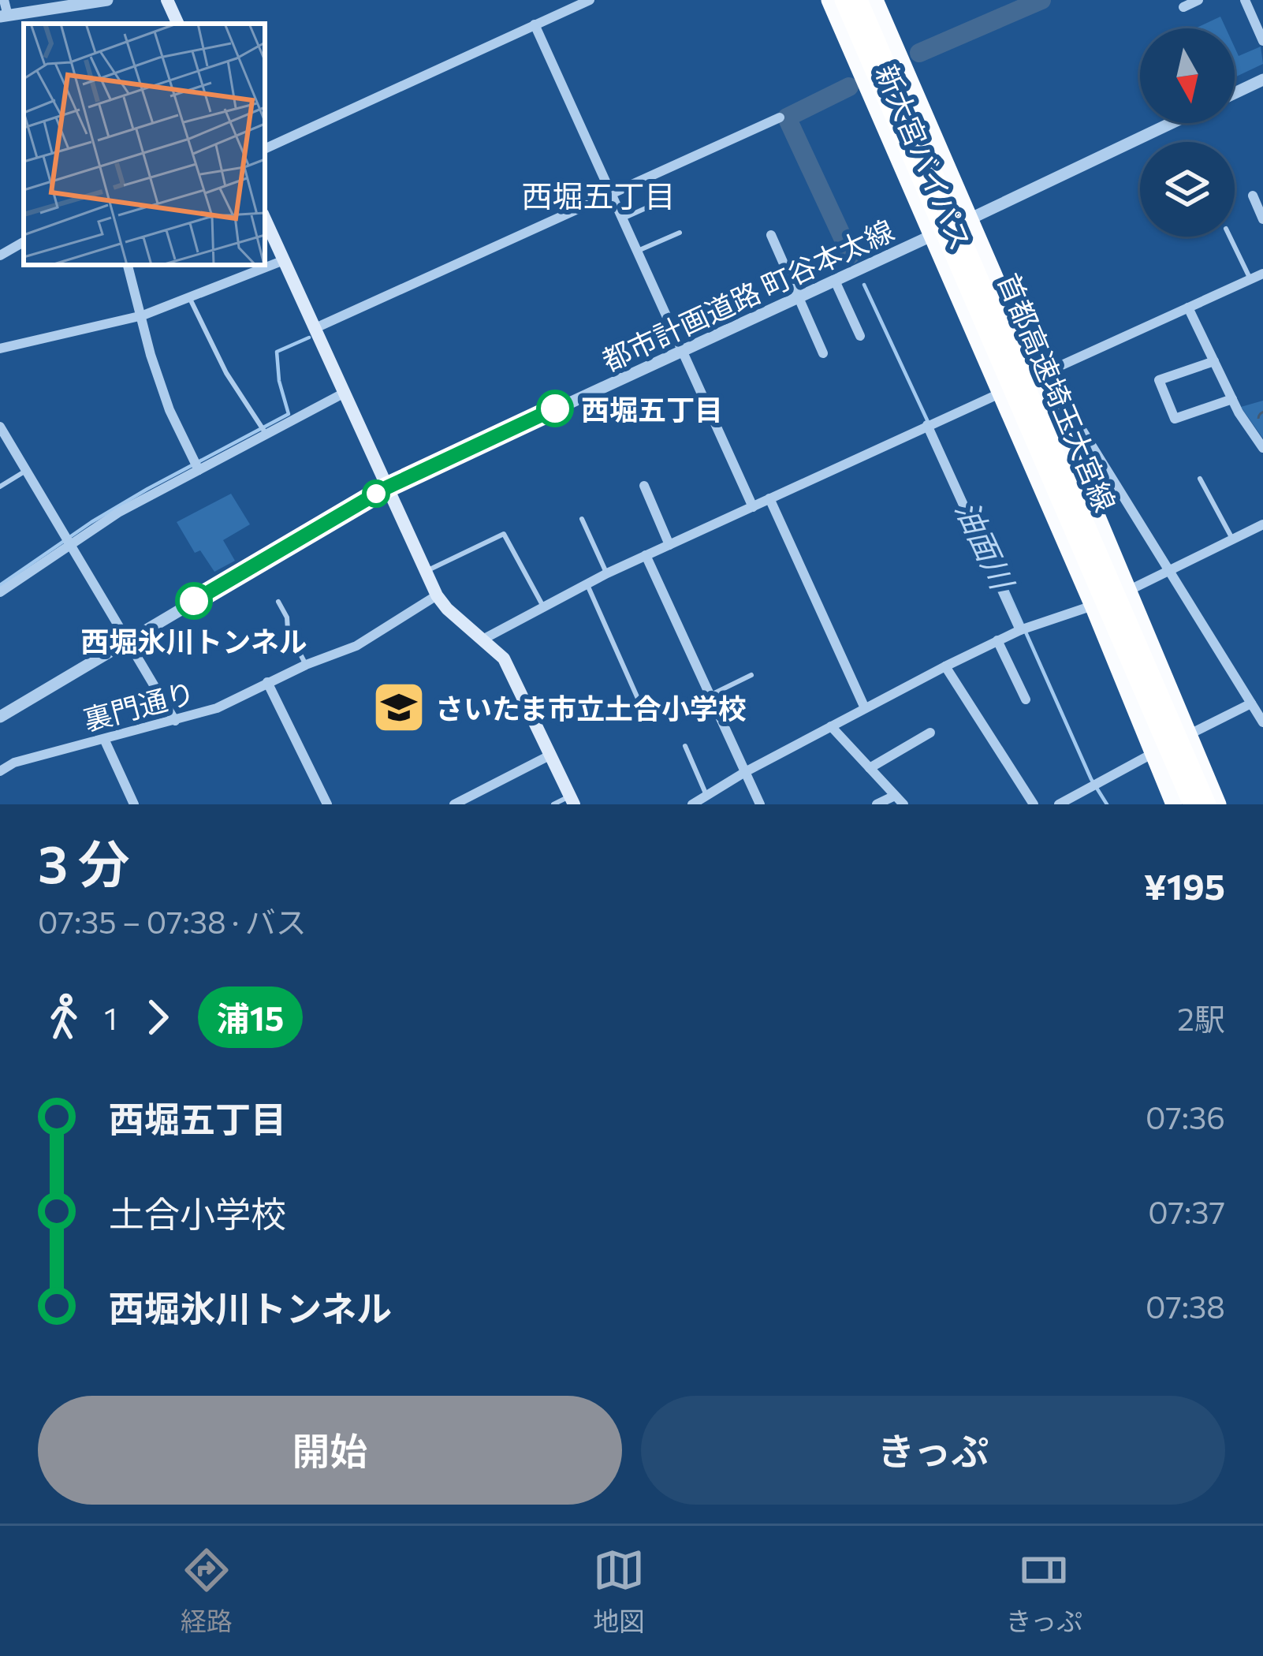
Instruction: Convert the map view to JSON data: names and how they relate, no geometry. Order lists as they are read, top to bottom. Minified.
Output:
{"streets":{"highway":["新大宮バイパス","首都高速埼玉大宮線"],"street":["都市計画道路 町谷本太線","裏門通り"]},"crossings":[["新大宮バイパス","都市計画道路 町谷本太線"]],"districts":["西堀五丁目"],"water":["油面川"],"places":{"other":["西堀五丁目","西堀氷川トンネル"],"school or university":["さいたま市立土合小学校"]},"lines":["bus line 浦15"],"north":"bottom","page":{"heading":["3 分","07:35 – 07:38 · バス","¥195"],"legs":["1","浦15","2駅"],"list":[{"name":"西堀五丁目","value":"07:36"},{"name":"土合小学校","value":"07:37"},{"name":"西堀氷川トンネル","value":"07:38"}],"buttons":["開始","きっぷ"],"tabs":["経路","地図","きっぷ"]}}
